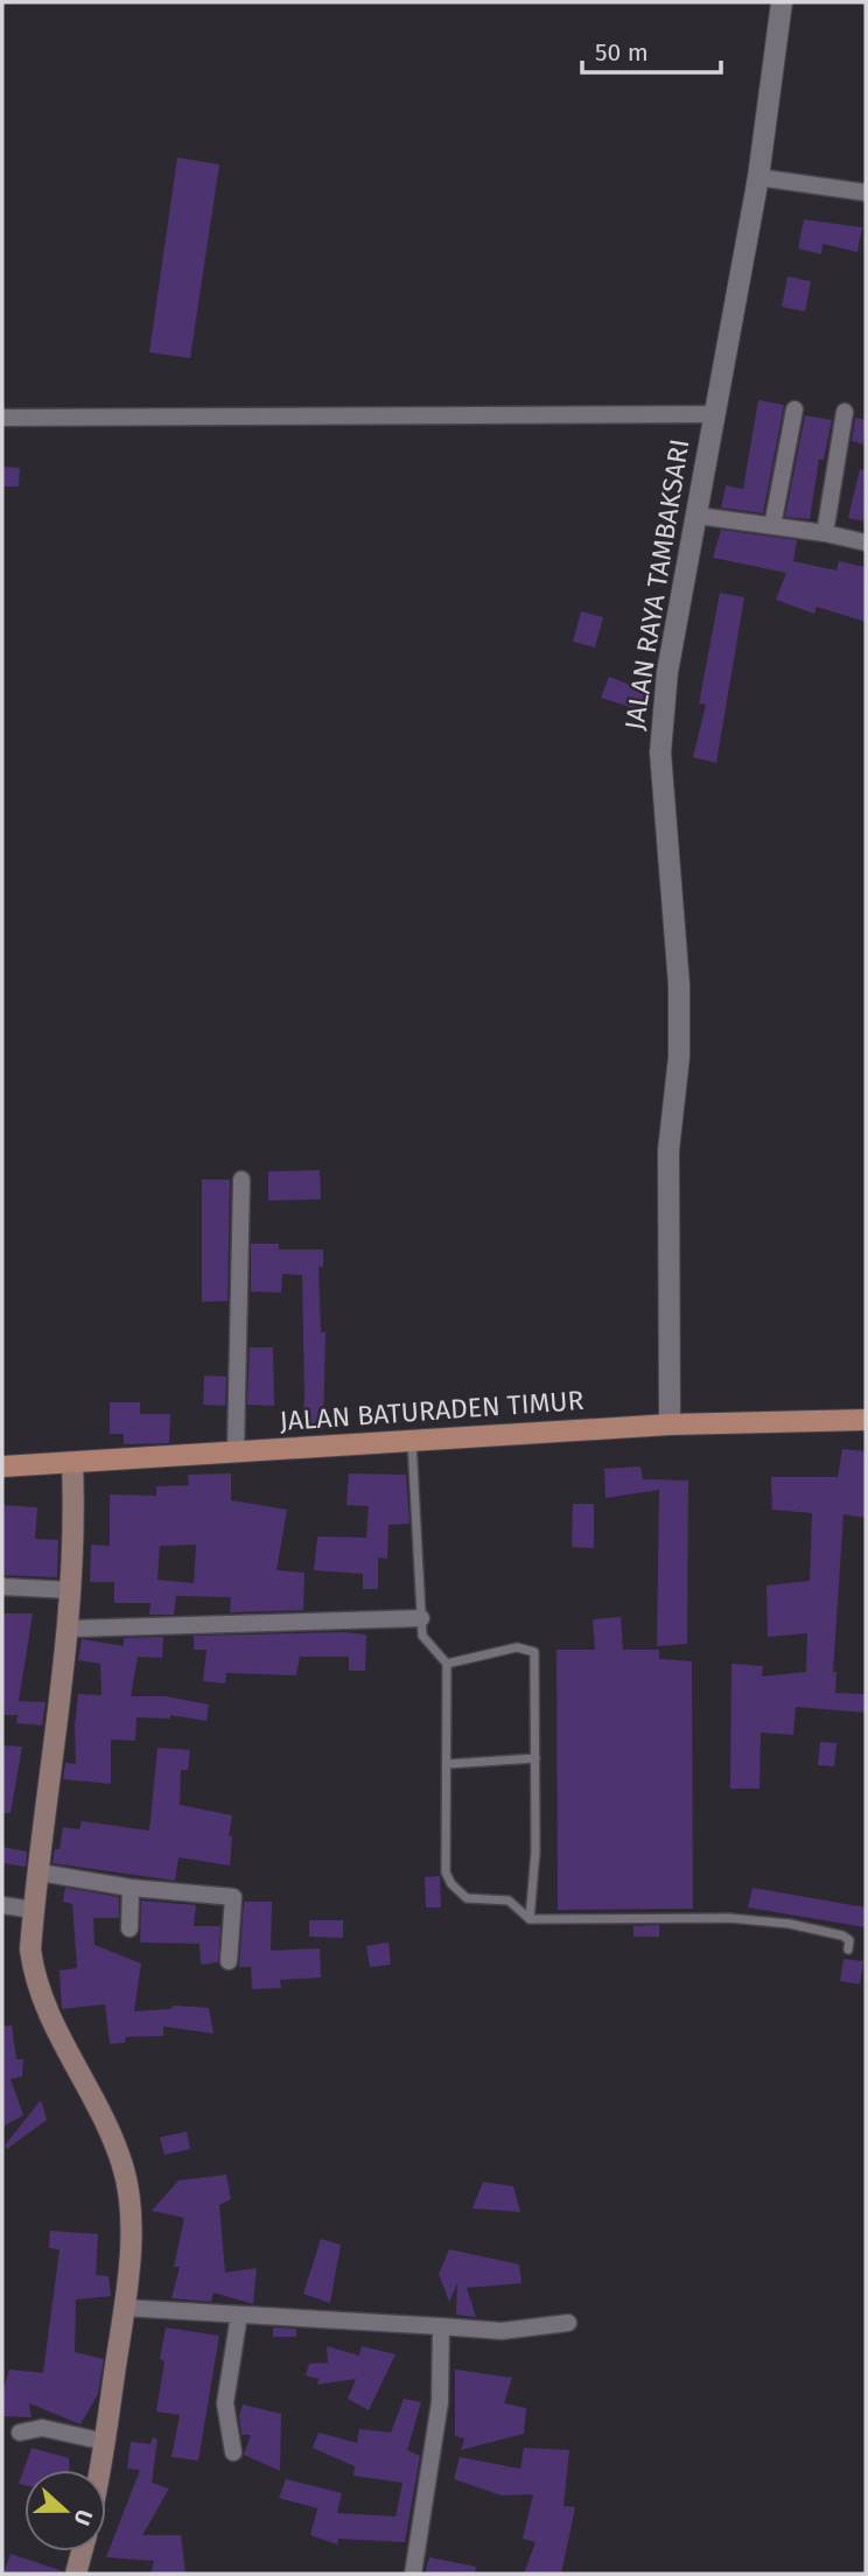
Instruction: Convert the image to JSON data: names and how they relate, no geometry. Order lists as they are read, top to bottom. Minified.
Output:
{"streets":{"main road":["JALAN BATURADEN TIMUR"],"street":["JALAN RAYA TAMBAKSARI"]},"crossings":[["JALAN RAYA TAMBAKSARI","JALAN BATURADEN TIMUR"]],"scale_bar":"50 m","north":"right"}
